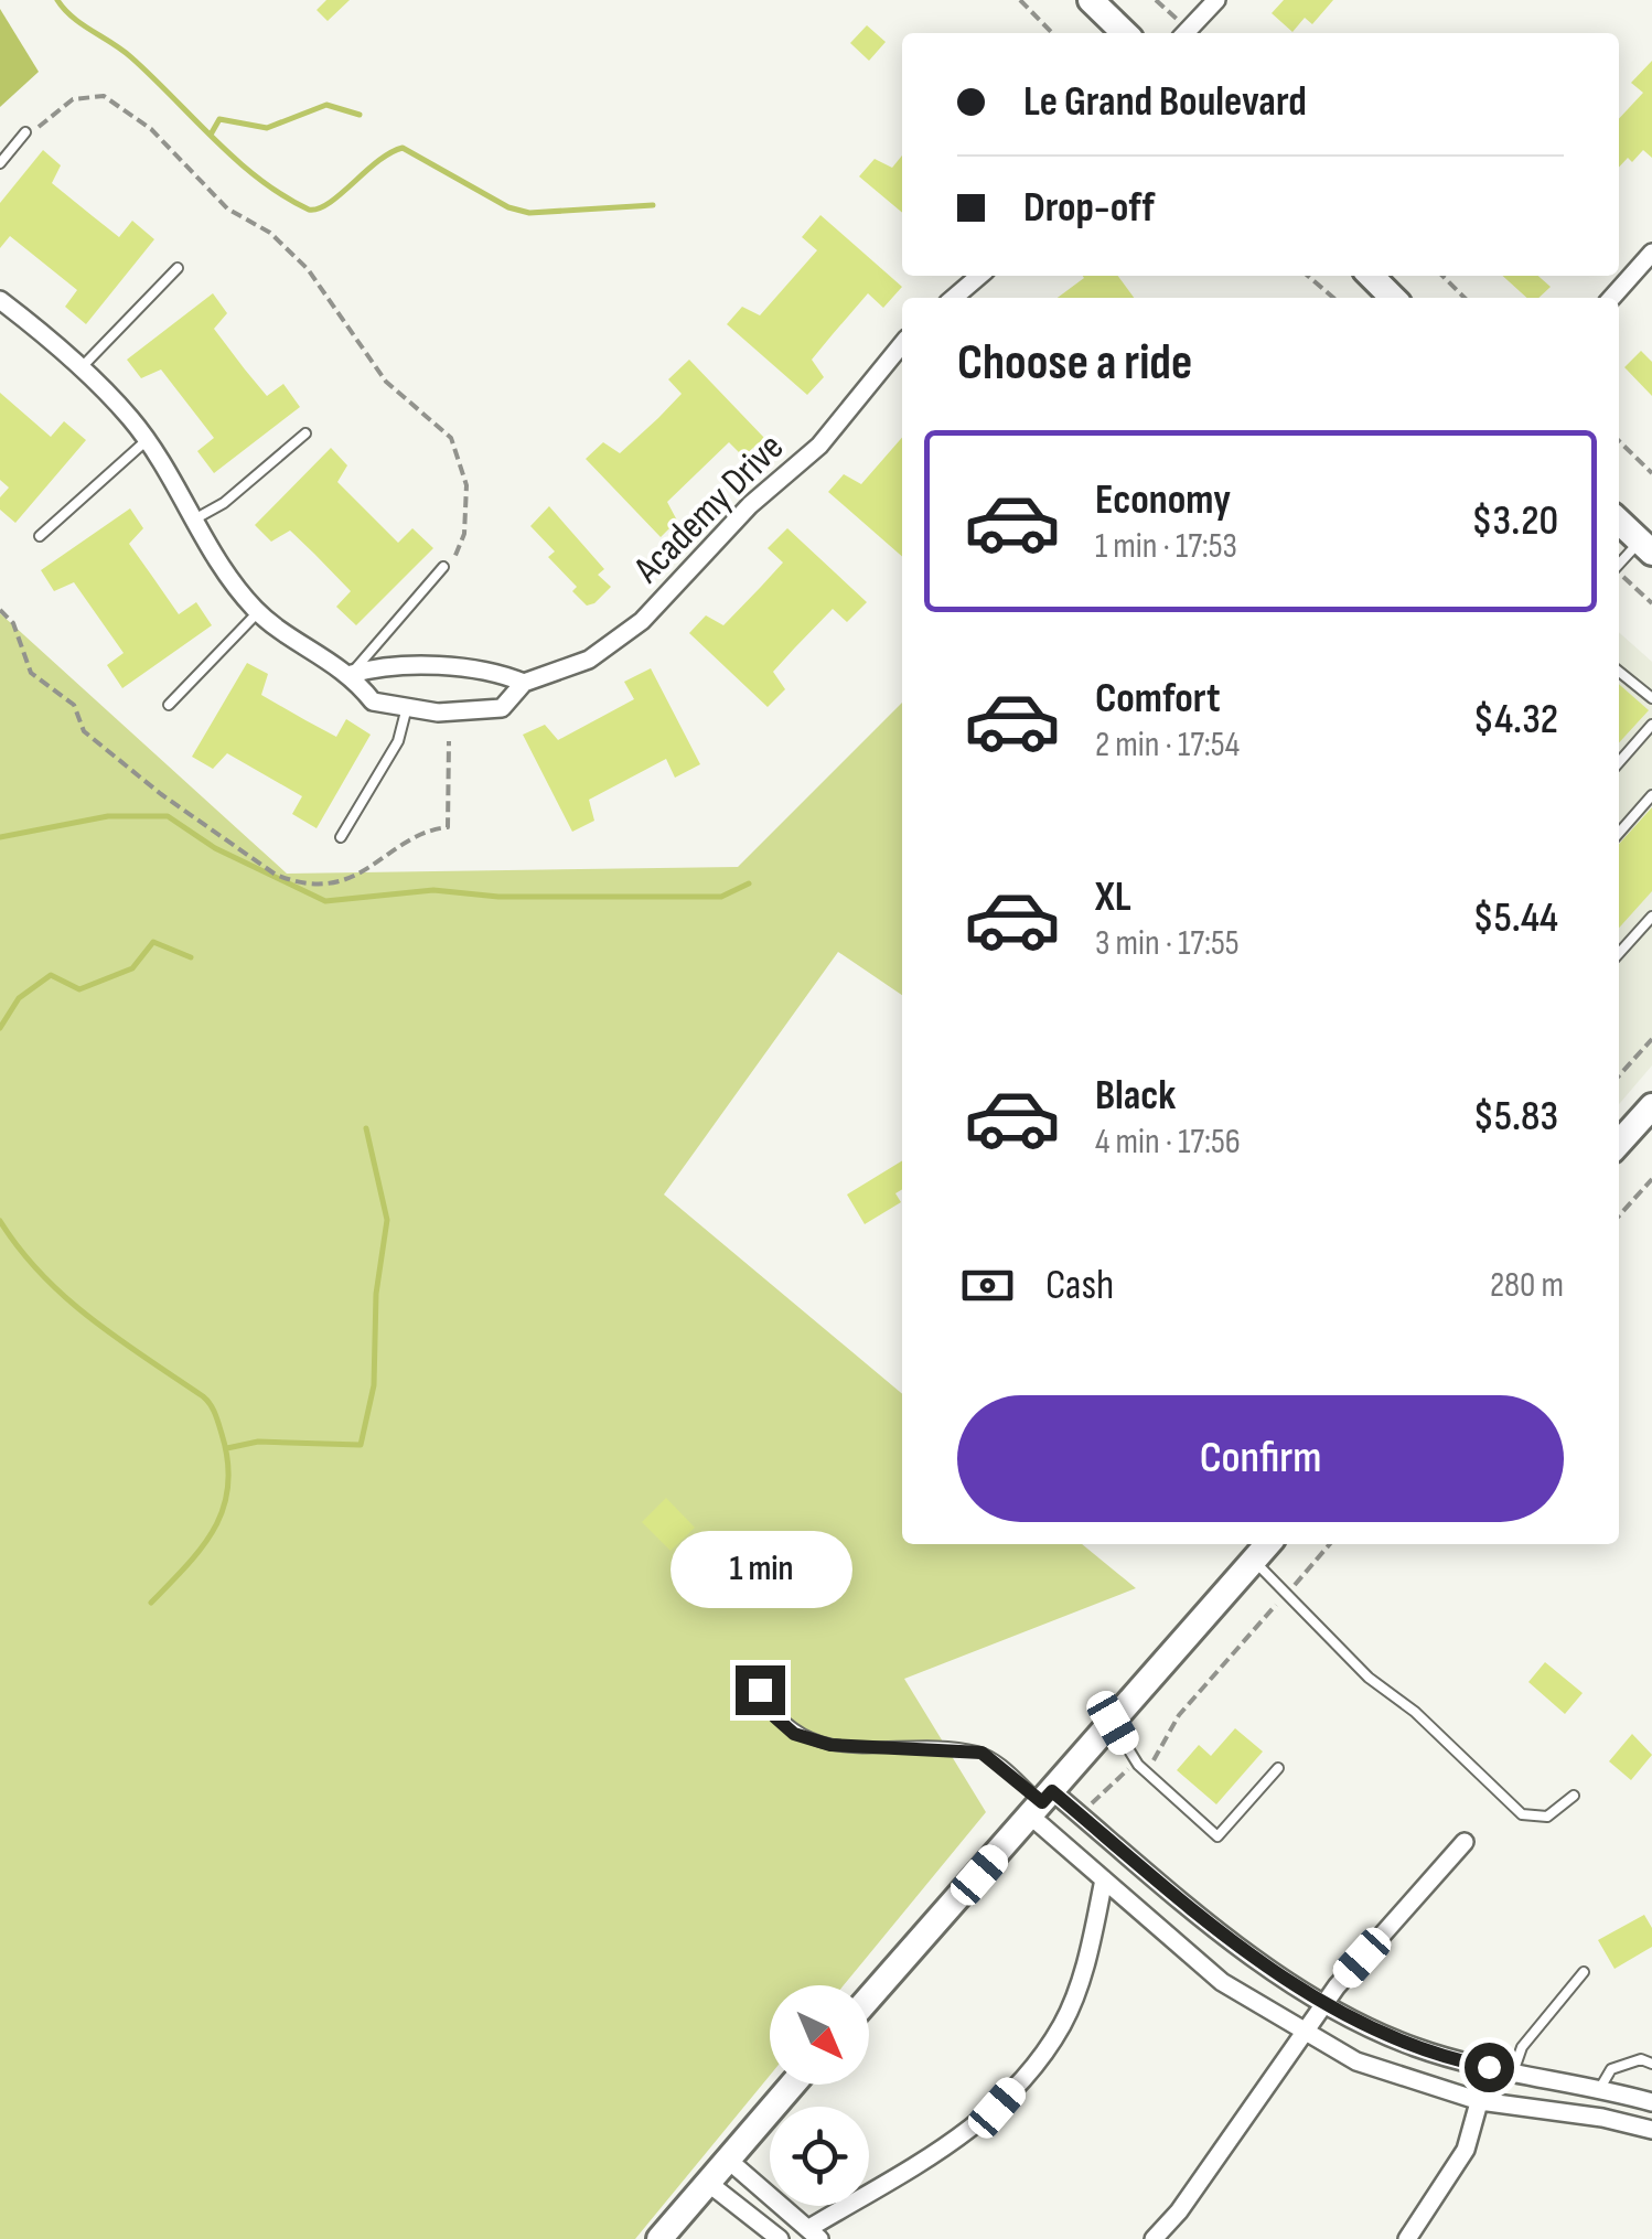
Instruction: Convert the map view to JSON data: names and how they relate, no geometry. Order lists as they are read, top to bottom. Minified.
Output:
{"streets":{"street":["Academy Drive"]},"north":"bottom right","page":{"banner":["Le Grand Boulevard","Drop-off"],"heading":"Choose a ride","list":[{"name":"Economy","note":"1 min · 17:53","value":"$3.20"},{"name":"Comfort","note":"2 min · 17:54","value":"$4.32"},{"name":"XL","note":"3 min · 17:55","value":"$5.44"},{"name":"Black","note":"4 min · 17:56","value":"$5.83"}],"pay":["Cash","280 m"],"buttons":"Confirm","bubble":"1 min"}}
